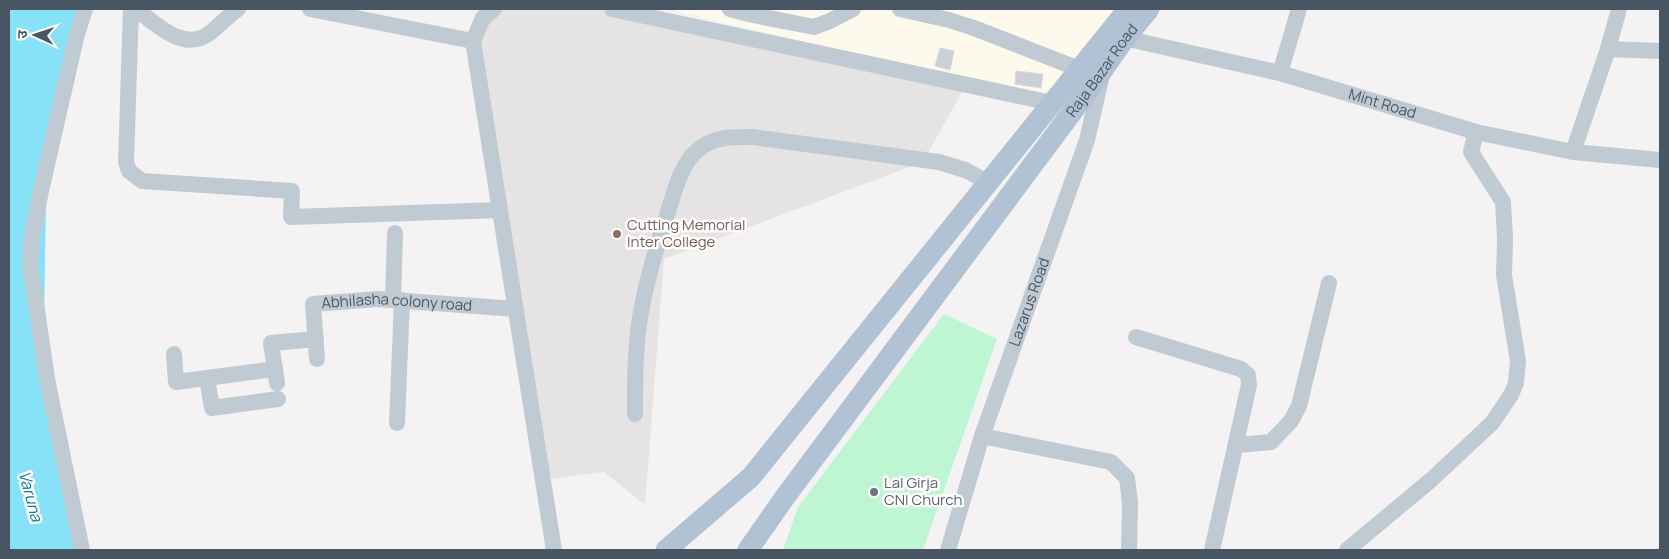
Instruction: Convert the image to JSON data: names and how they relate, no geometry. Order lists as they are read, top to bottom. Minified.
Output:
{"streets":{"main road":["Raja Bazar Road"],"street":["Mint Road","Lazarus Road","Abhilasha colony road"]},"crossings":[["Raja Bazar Road","Mint Road"],["Raja Bazar Road","Lazarus Road"]],"water":["Varuna"],"places":["Cutting Memorial Inter College","Lal Girja CNI Church"],"north":"left"}
